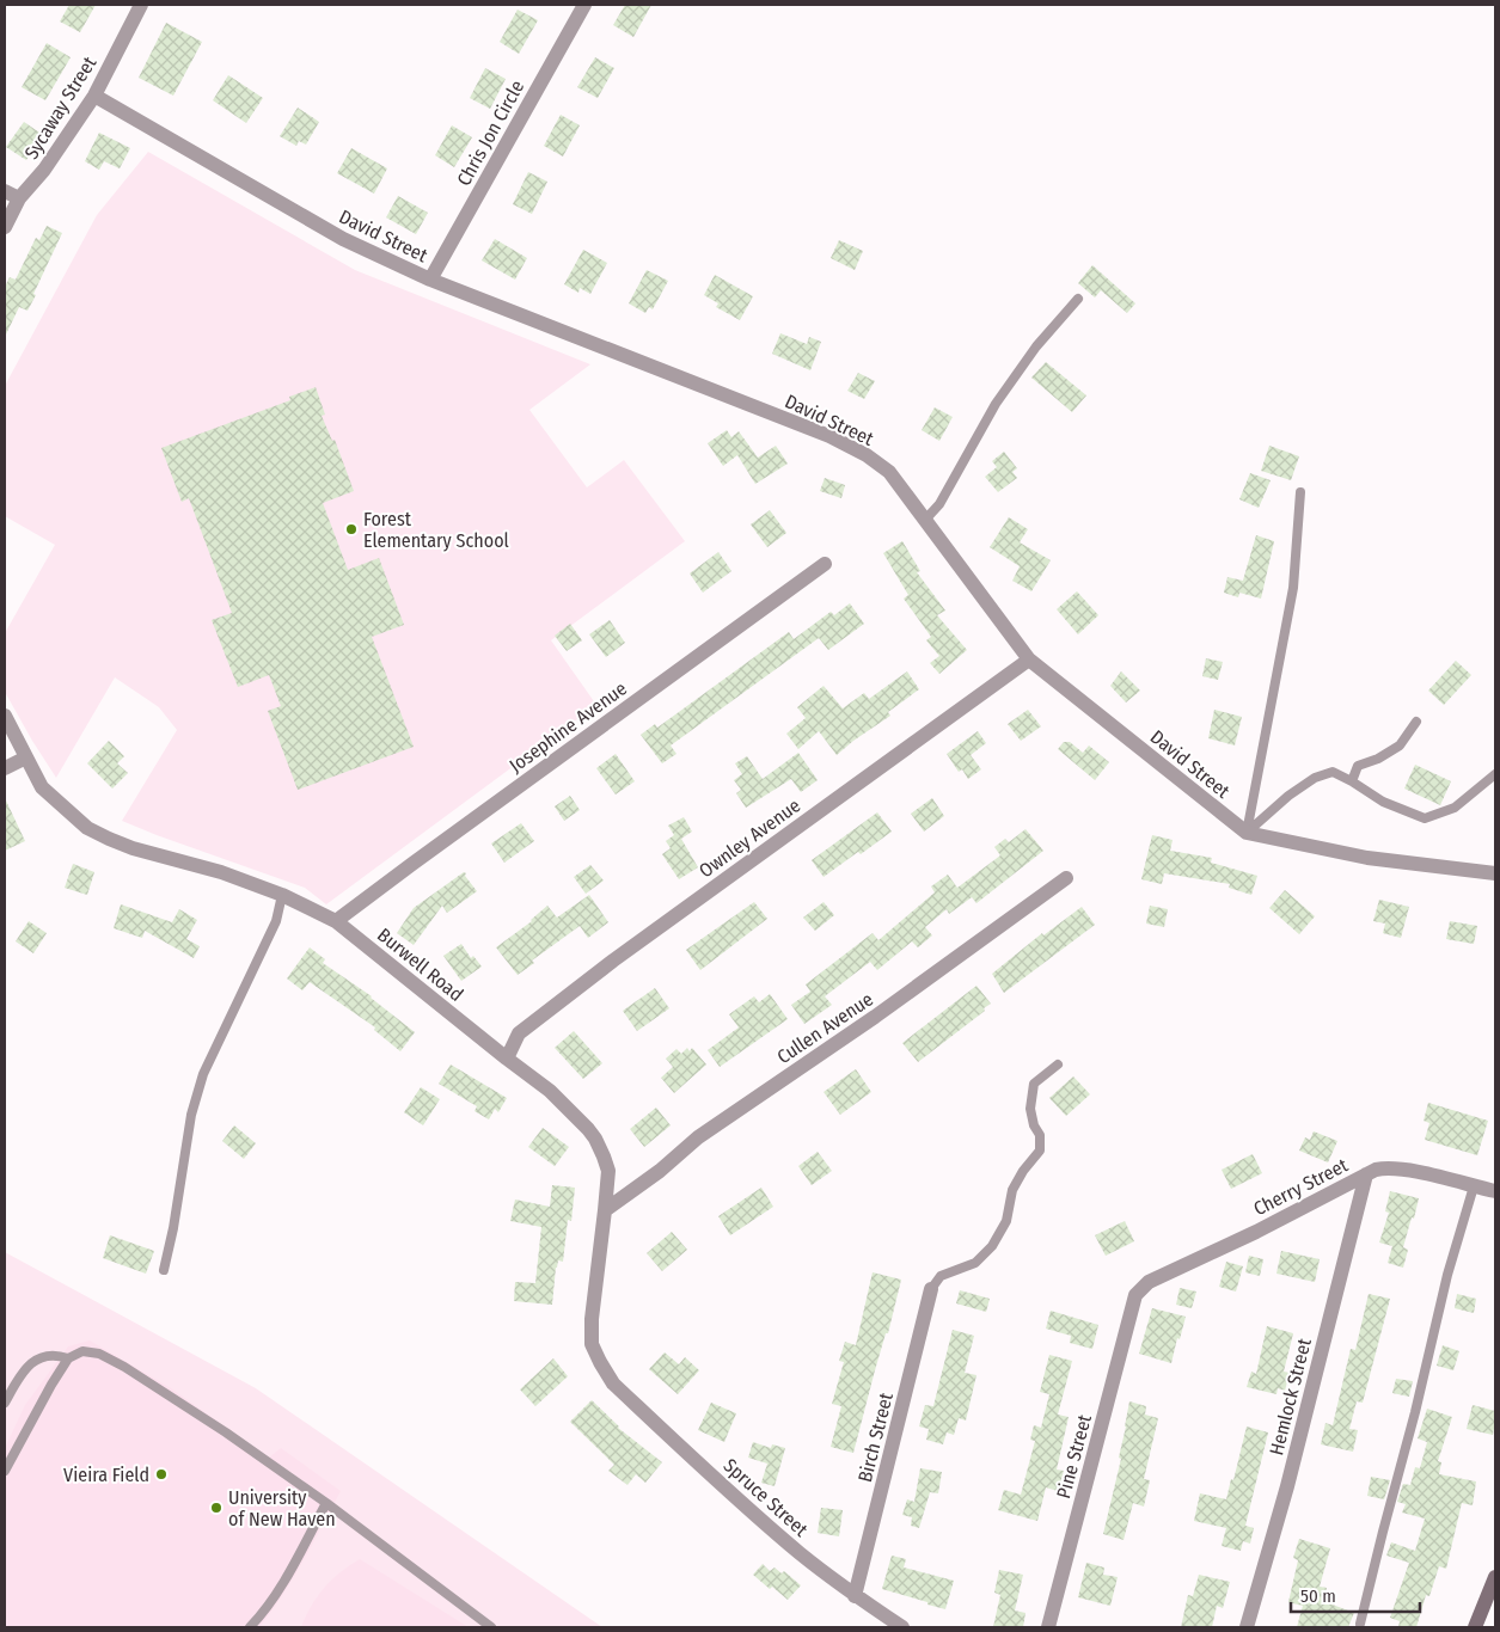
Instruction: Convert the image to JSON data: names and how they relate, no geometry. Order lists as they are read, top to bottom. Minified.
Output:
{"streets":{"street":["Sycaway Street","Chris Jon Circle","David Street","Josephine Avenue","Ownley Avenue","Burwell Road","Cullen Avenue","Cherry Street","Hemlock Street","Birch Street","Pine Street","Spruce Street"]},"crossings":[["Sycaway Street","David Street"],["Chris Jon Circle","David Street"],["David Street","Ownley Avenue"],["Josephine Avenue","Burwell Road"],["Ownley Avenue","Burwell Road"],["Burwell Road","Cullen Avenue"],["Burwell Road","Spruce Street"],["Cherry Street","Hemlock Street"],["Cherry Street","Pine Street"],["Birch Street","Spruce Street"]],"places":["Forest Elementary School","Vieira Field","University of New Haven"],"scale_bar":"50 m"}
